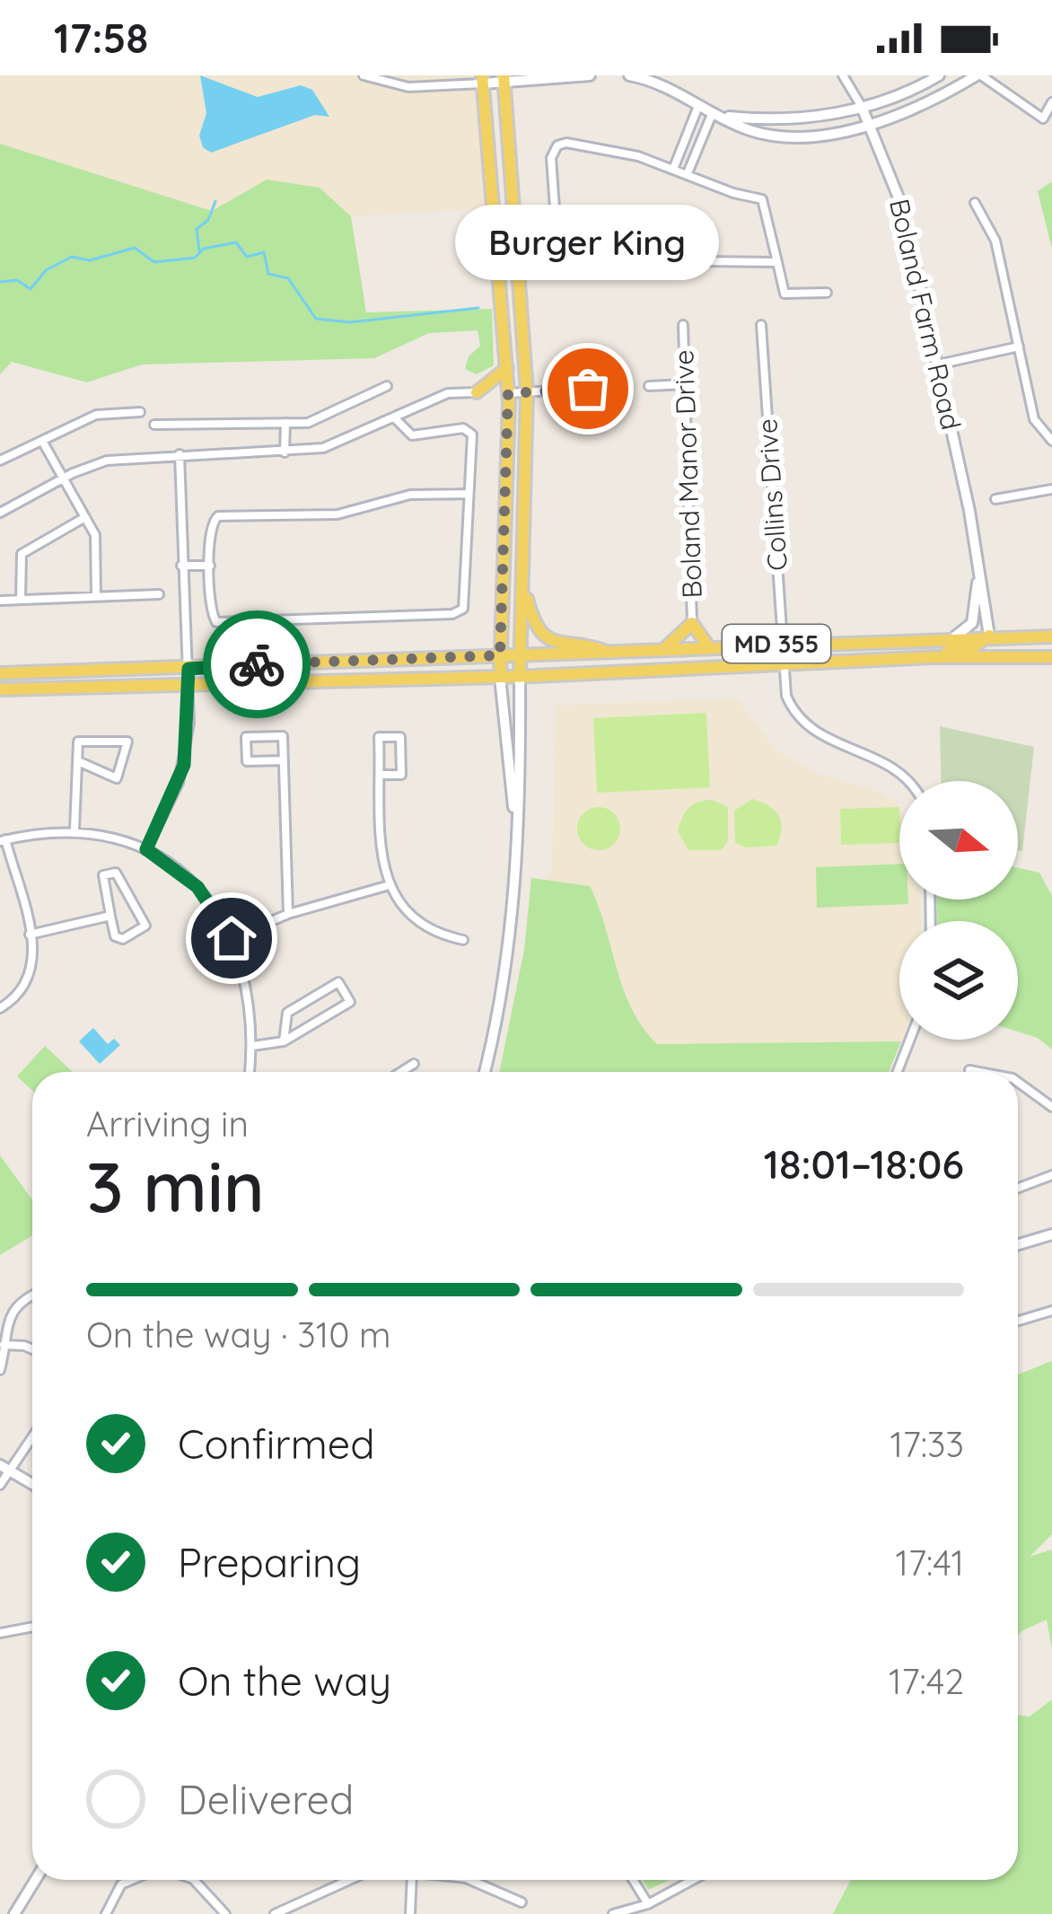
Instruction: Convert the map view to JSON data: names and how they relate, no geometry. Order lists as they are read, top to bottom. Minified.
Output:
{"streets":{"main road":["MD 355"],"street":["Boland Farm Road","Boland Manor Drive","Collins Drive"]},"crossings":[["Boland Farm Road","MD 355"],["Collins Drive","MD 355"]],"places":["Burger King"],"north":"right","page":{"status":"17:58","bubble":"Burger King","heading":["3 min","Arriving in","18:01–18:06"],"bar":"On the way · 310 m","list":[["Confirmed","17:33"],["Preparing","17:41"],["On the way","17:42"],"Delivered"]}}
